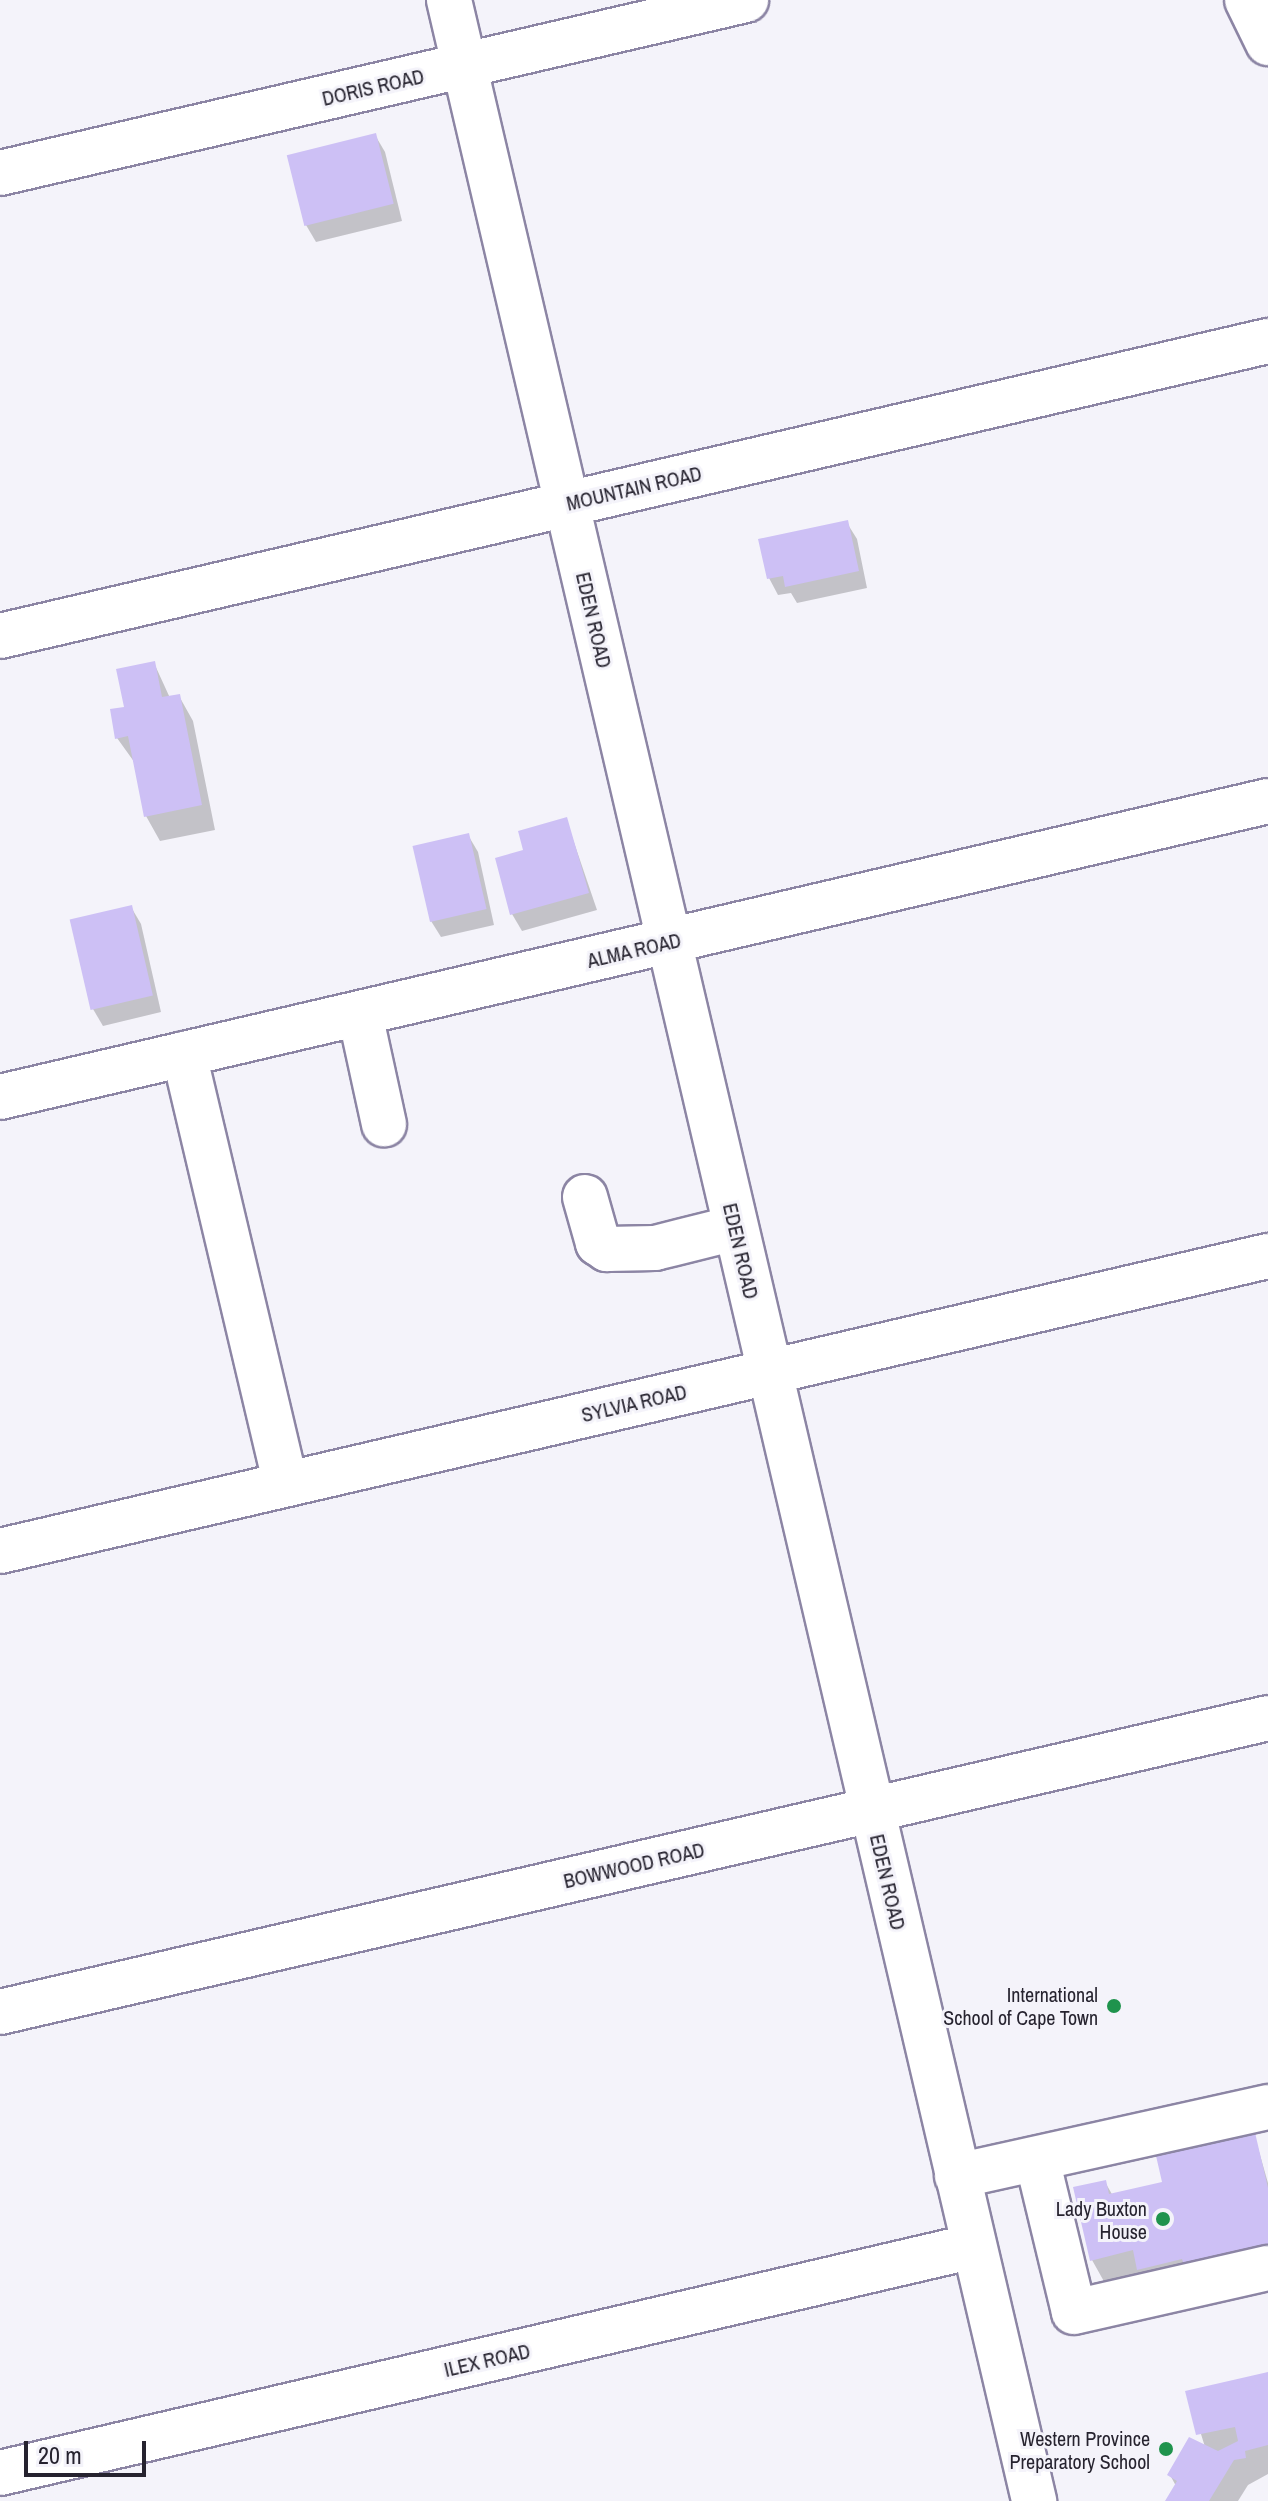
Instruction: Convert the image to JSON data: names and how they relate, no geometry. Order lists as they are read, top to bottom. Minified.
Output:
{"streets":{"street":["DORIS ROAD","MOUNTAIN ROAD","EDEN ROAD","ALMA ROAD","SYLVIA ROAD","BOWWOOD ROAD","ILEX ROAD"]},"crossings":[["DORIS ROAD","EDEN ROAD"],["MOUNTAIN ROAD","EDEN ROAD"],["EDEN ROAD","ALMA ROAD"],["EDEN ROAD","SYLVIA ROAD"],["EDEN ROAD","BOWWOOD ROAD"],["EDEN ROAD","ILEX ROAD"]],"places":["International School of Cape Town","Lady Buxton House","Western Province Preparatory School"],"scale_bar":"20 m"}
